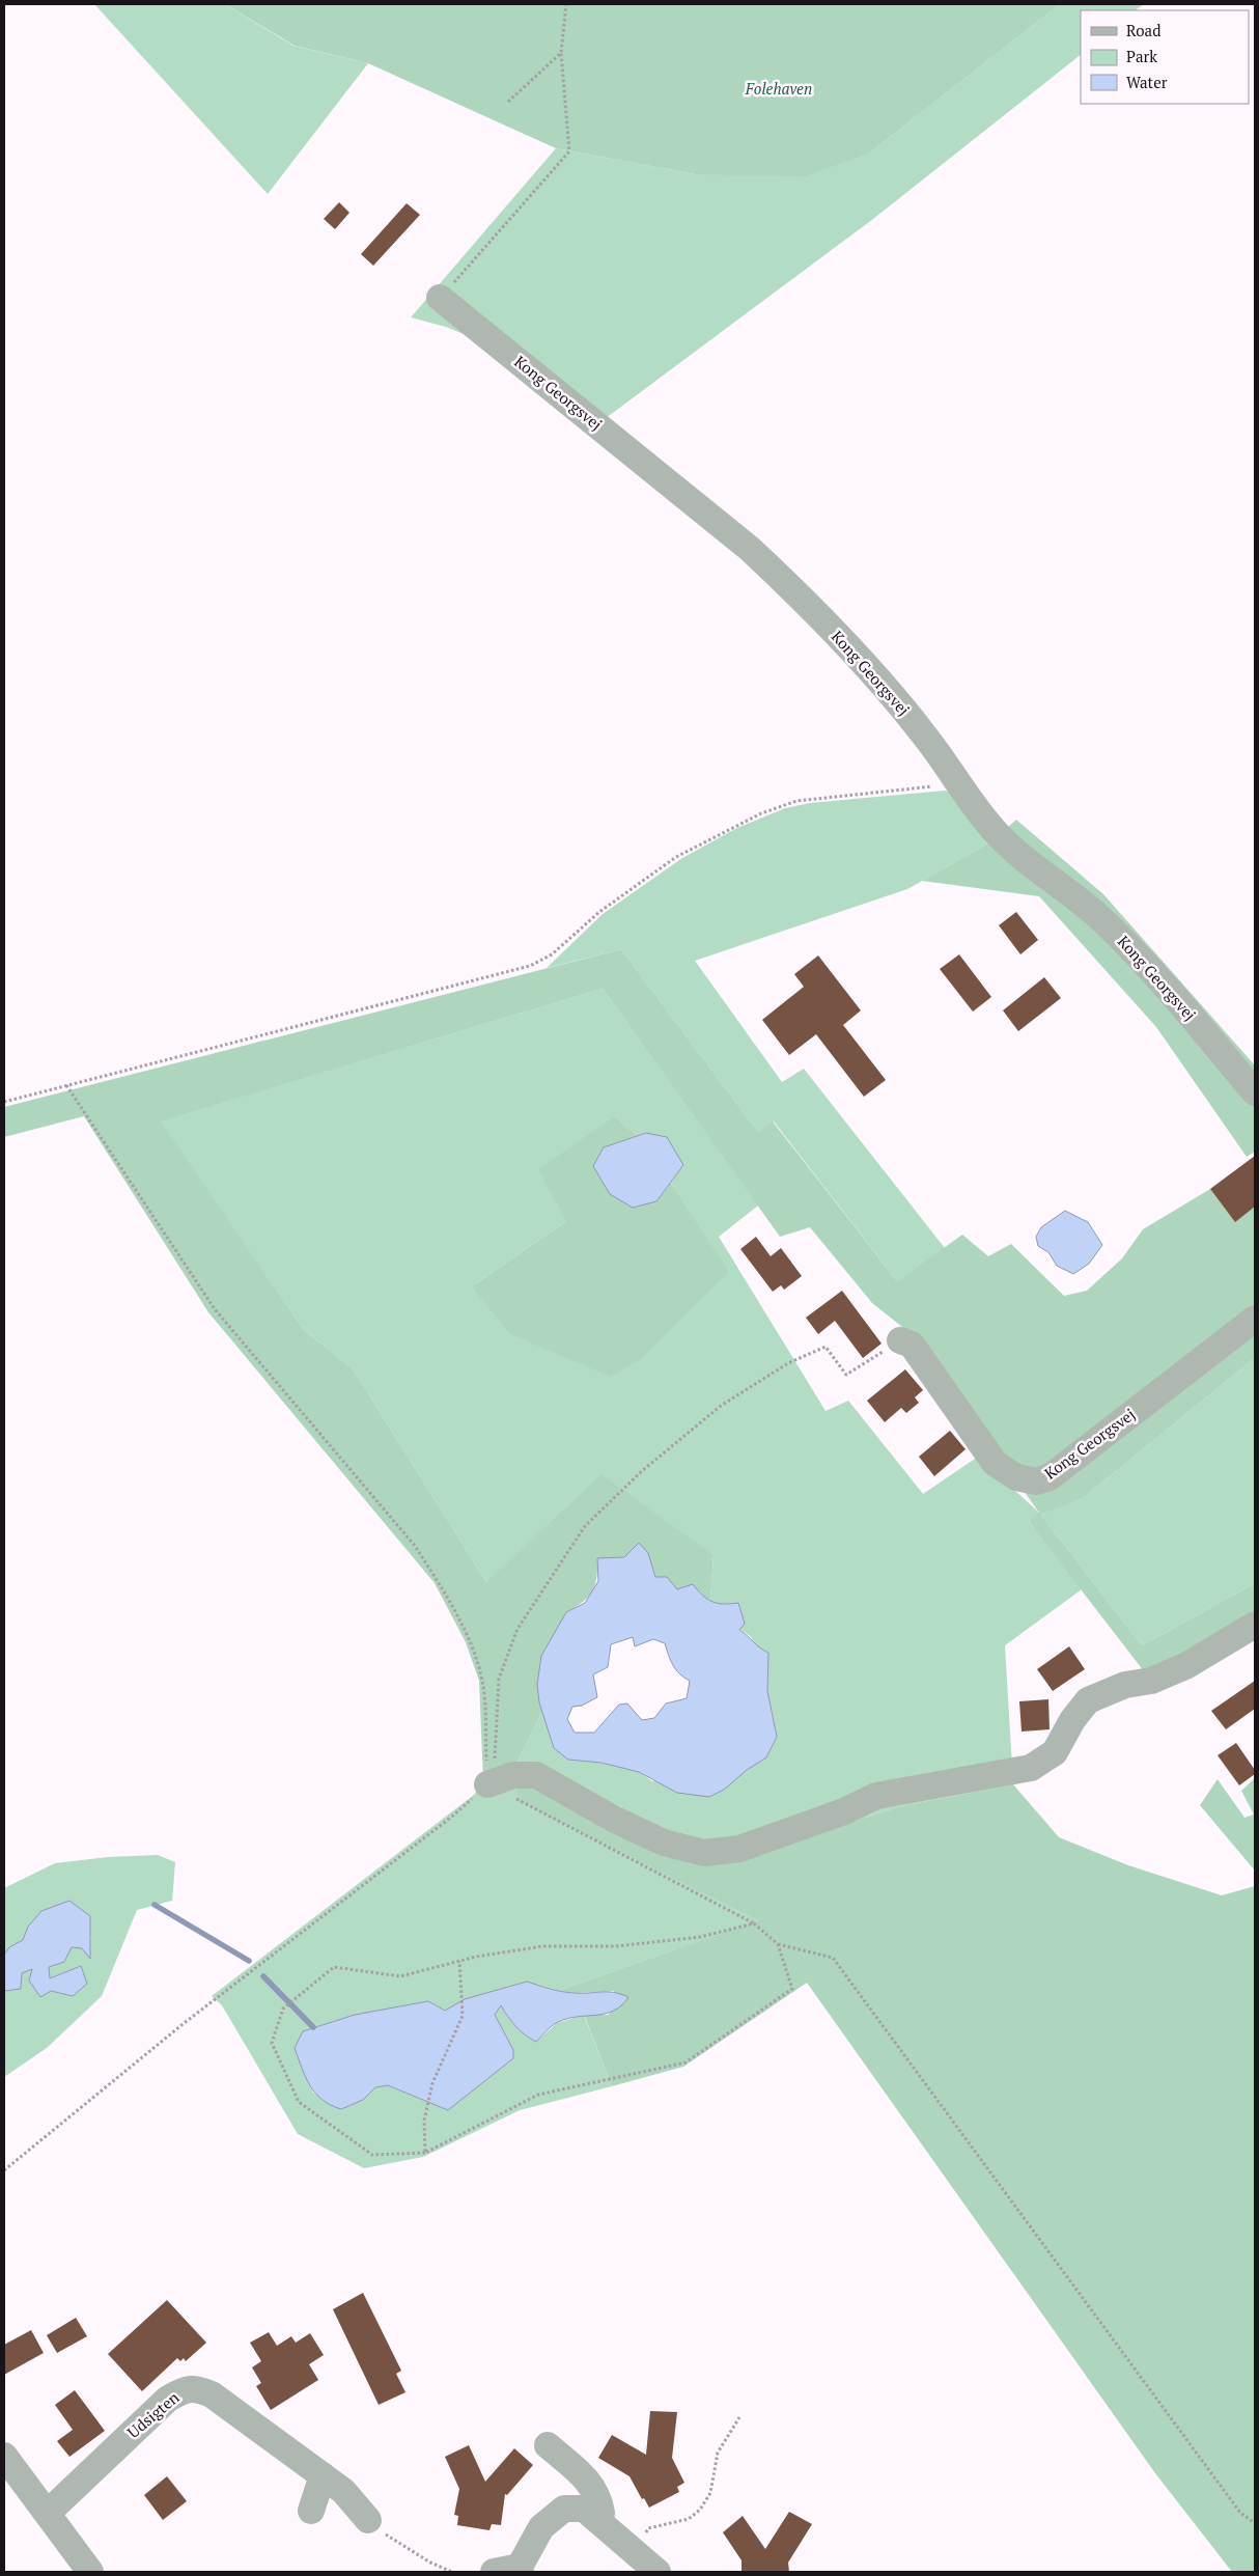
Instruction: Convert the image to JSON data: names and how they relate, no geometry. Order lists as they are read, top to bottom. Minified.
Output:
{"streets":{"street":["Kong Georgsvej","Udsigten"]},"parks":["Folehaven"],"legend":["Road","Park","Water"]}
